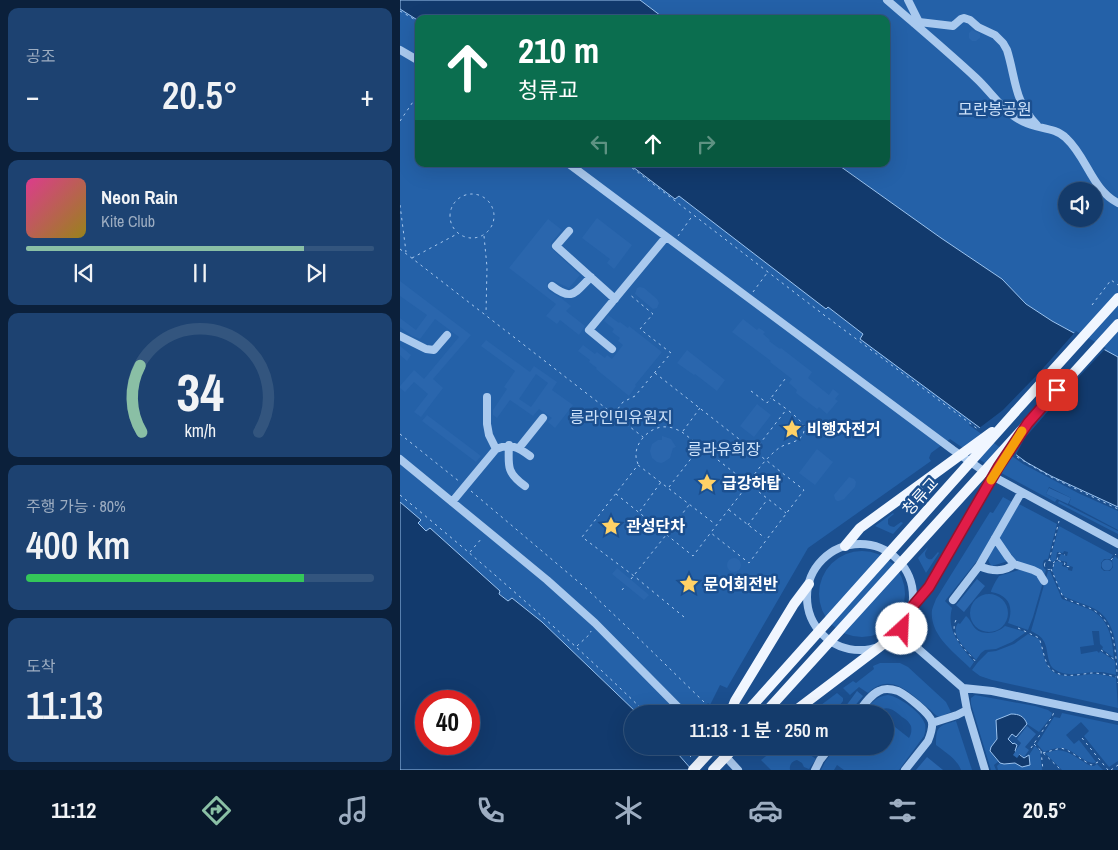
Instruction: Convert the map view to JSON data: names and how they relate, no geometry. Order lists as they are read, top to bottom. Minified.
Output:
{"streets":{"main road":["청류교"]},"parks":["모란봉공원","릉라인민유원지","릉라유희장"],"places":{"place":["비행자전거","급강하탑","관성단차","문어회전반"]},"page":{"tile":["공조",["주행 가능 · 80%","400 km"],["도착","11:13"]],"turn":["210 m","청류교"],"heat":["−","20.5°","+"],"song":["Neon Rain","Kite Club"],"limit":"40","trip":"11:13 · 1 분 · 250 m","tabs":["11:12","20.5°"],"gauge":["34","km/h"]}}
